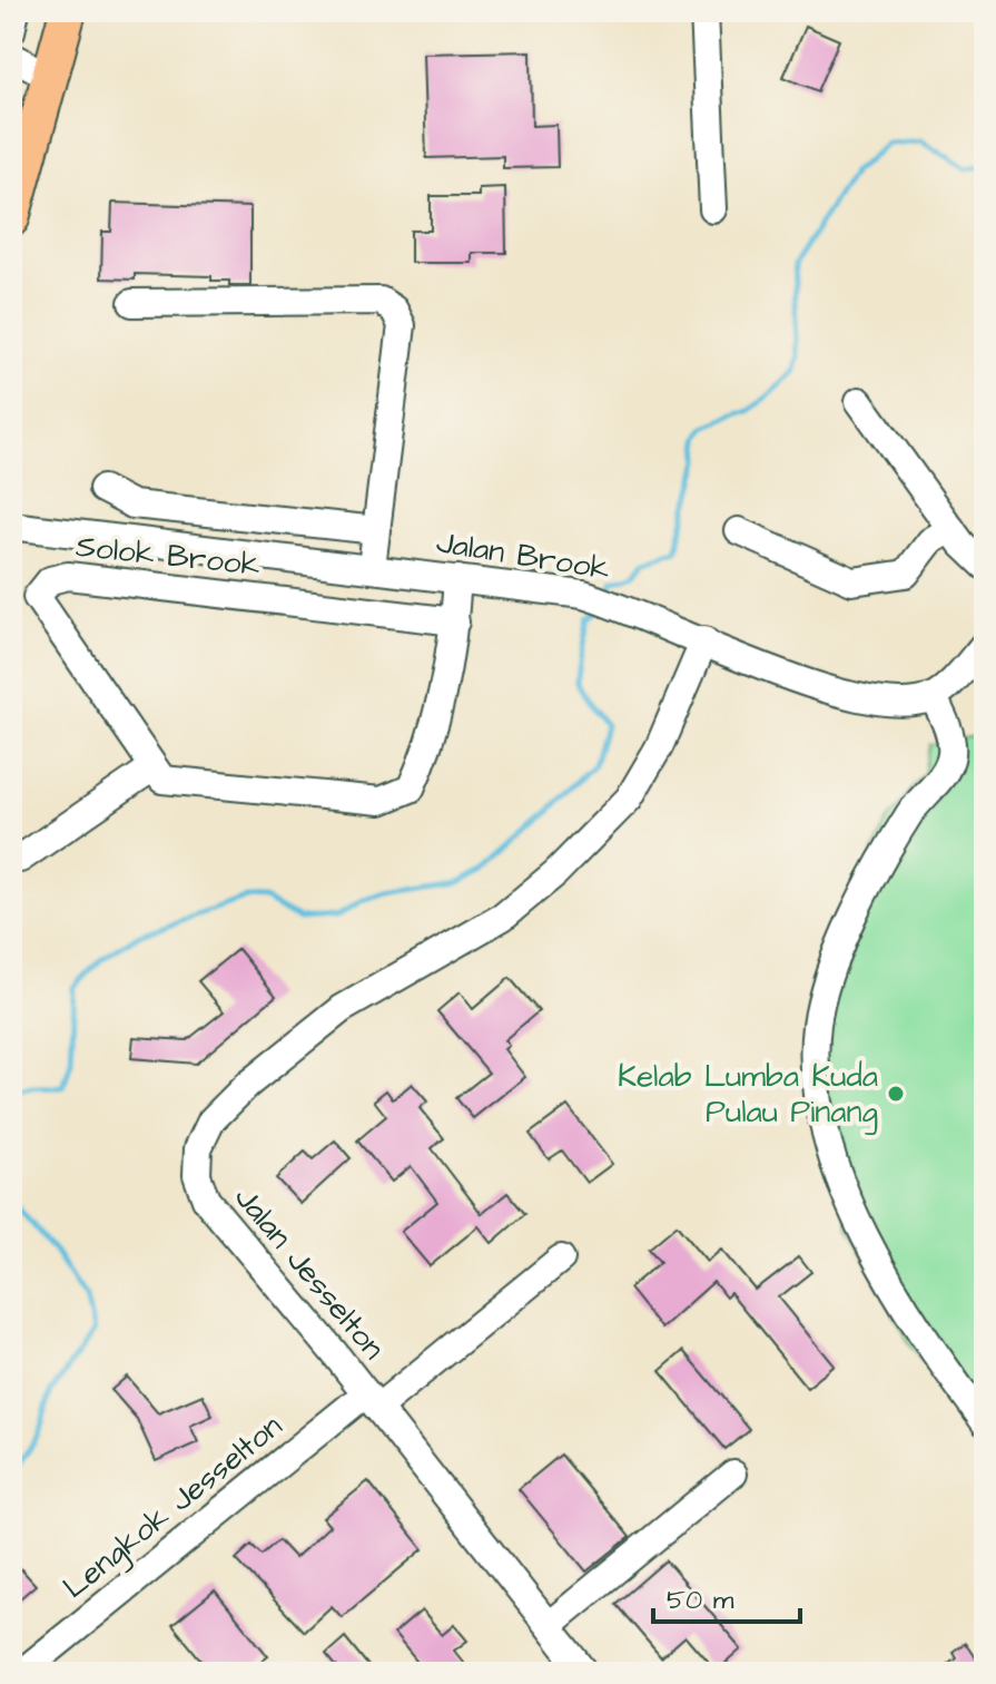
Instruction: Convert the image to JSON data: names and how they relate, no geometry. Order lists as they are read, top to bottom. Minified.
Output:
{"streets":{"street":["Solok Brook","Jalan Brook","Jalan Jesselton","Lengkok Jesselton"]},"crossings":[["Jalan Brook","Jalan Jesselton"],["Jalan Jesselton","Lengkok Jesselton"]],"places":["Kelab Lumba Kuda Pulau Pinang"],"scale_bar":"50 m"}
